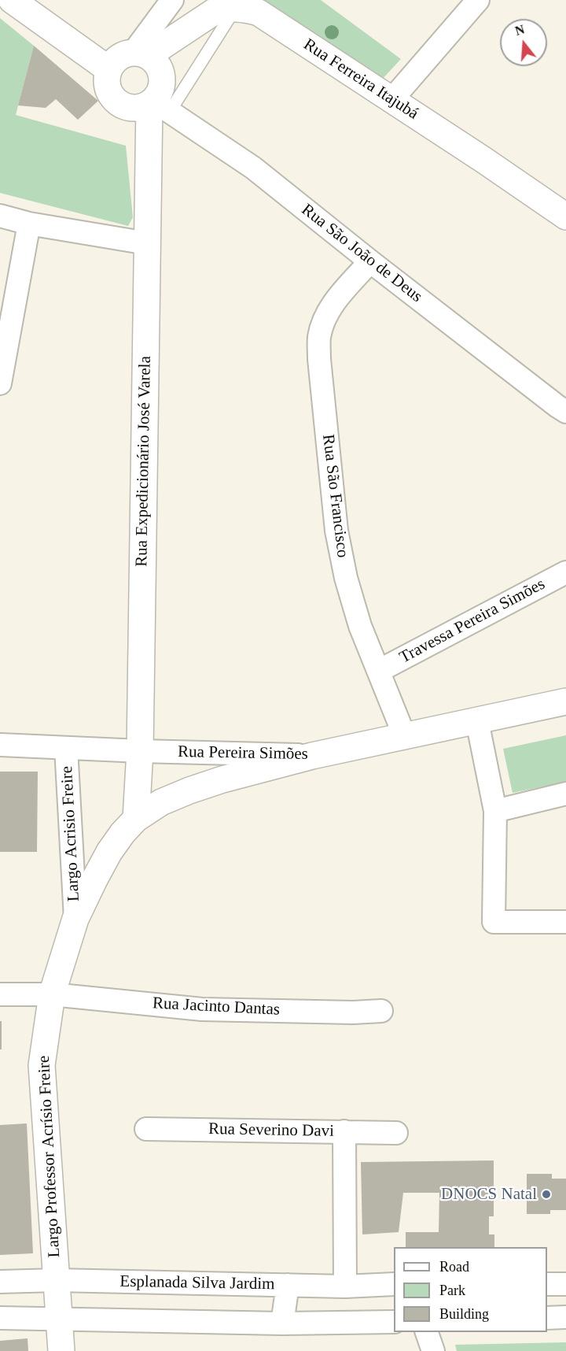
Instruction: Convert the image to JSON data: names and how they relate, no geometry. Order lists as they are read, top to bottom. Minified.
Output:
{"streets":{"street":["Rua Ferreira Itajubá","Rua São João de Deus","Rua Expedicionário José Varela","Rua São Francisco","Travessa Pereira Simões","Rua Pereira Simões","Largo Acrisio Freire","Rua Jacinto Dantas","Rua Severino Davi","Largo Professor Acrísio Freire","Esplanada Silva Jardim"]},"crossings":[["Rua Ferreira Itajubá","Rua São João de Deus"],["Rua Ferreira Itajubá","Rua Expedicionário José Varela"],["Rua São João de Deus","Rua Expedicionário José Varela"],["Rua São João de Deus","Rua São Francisco"],["Rua Expedicionário José Varela","Rua Pereira Simões"],["Rua Expedicionário José Varela","Largo Professor Acrísio Freire"],["Rua São Francisco","Travessa Pereira Simões"],["Rua São Francisco","Rua Pereira Simões"],["Rua Pereira Simões","Largo Acrisio Freire"],["Rua Pereira Simões","Largo Professor Acrísio Freire"],["Largo Acrisio Freire","Largo Professor Acrísio Freire"],["Rua Jacinto Dantas","Largo Professor Acrísio Freire"],["Largo Professor Acrísio Freire","Esplanada Silva Jardim"]],"places":["DNOCS Natal"],"legend":["Road","Park","Building"],"north":"top"}
